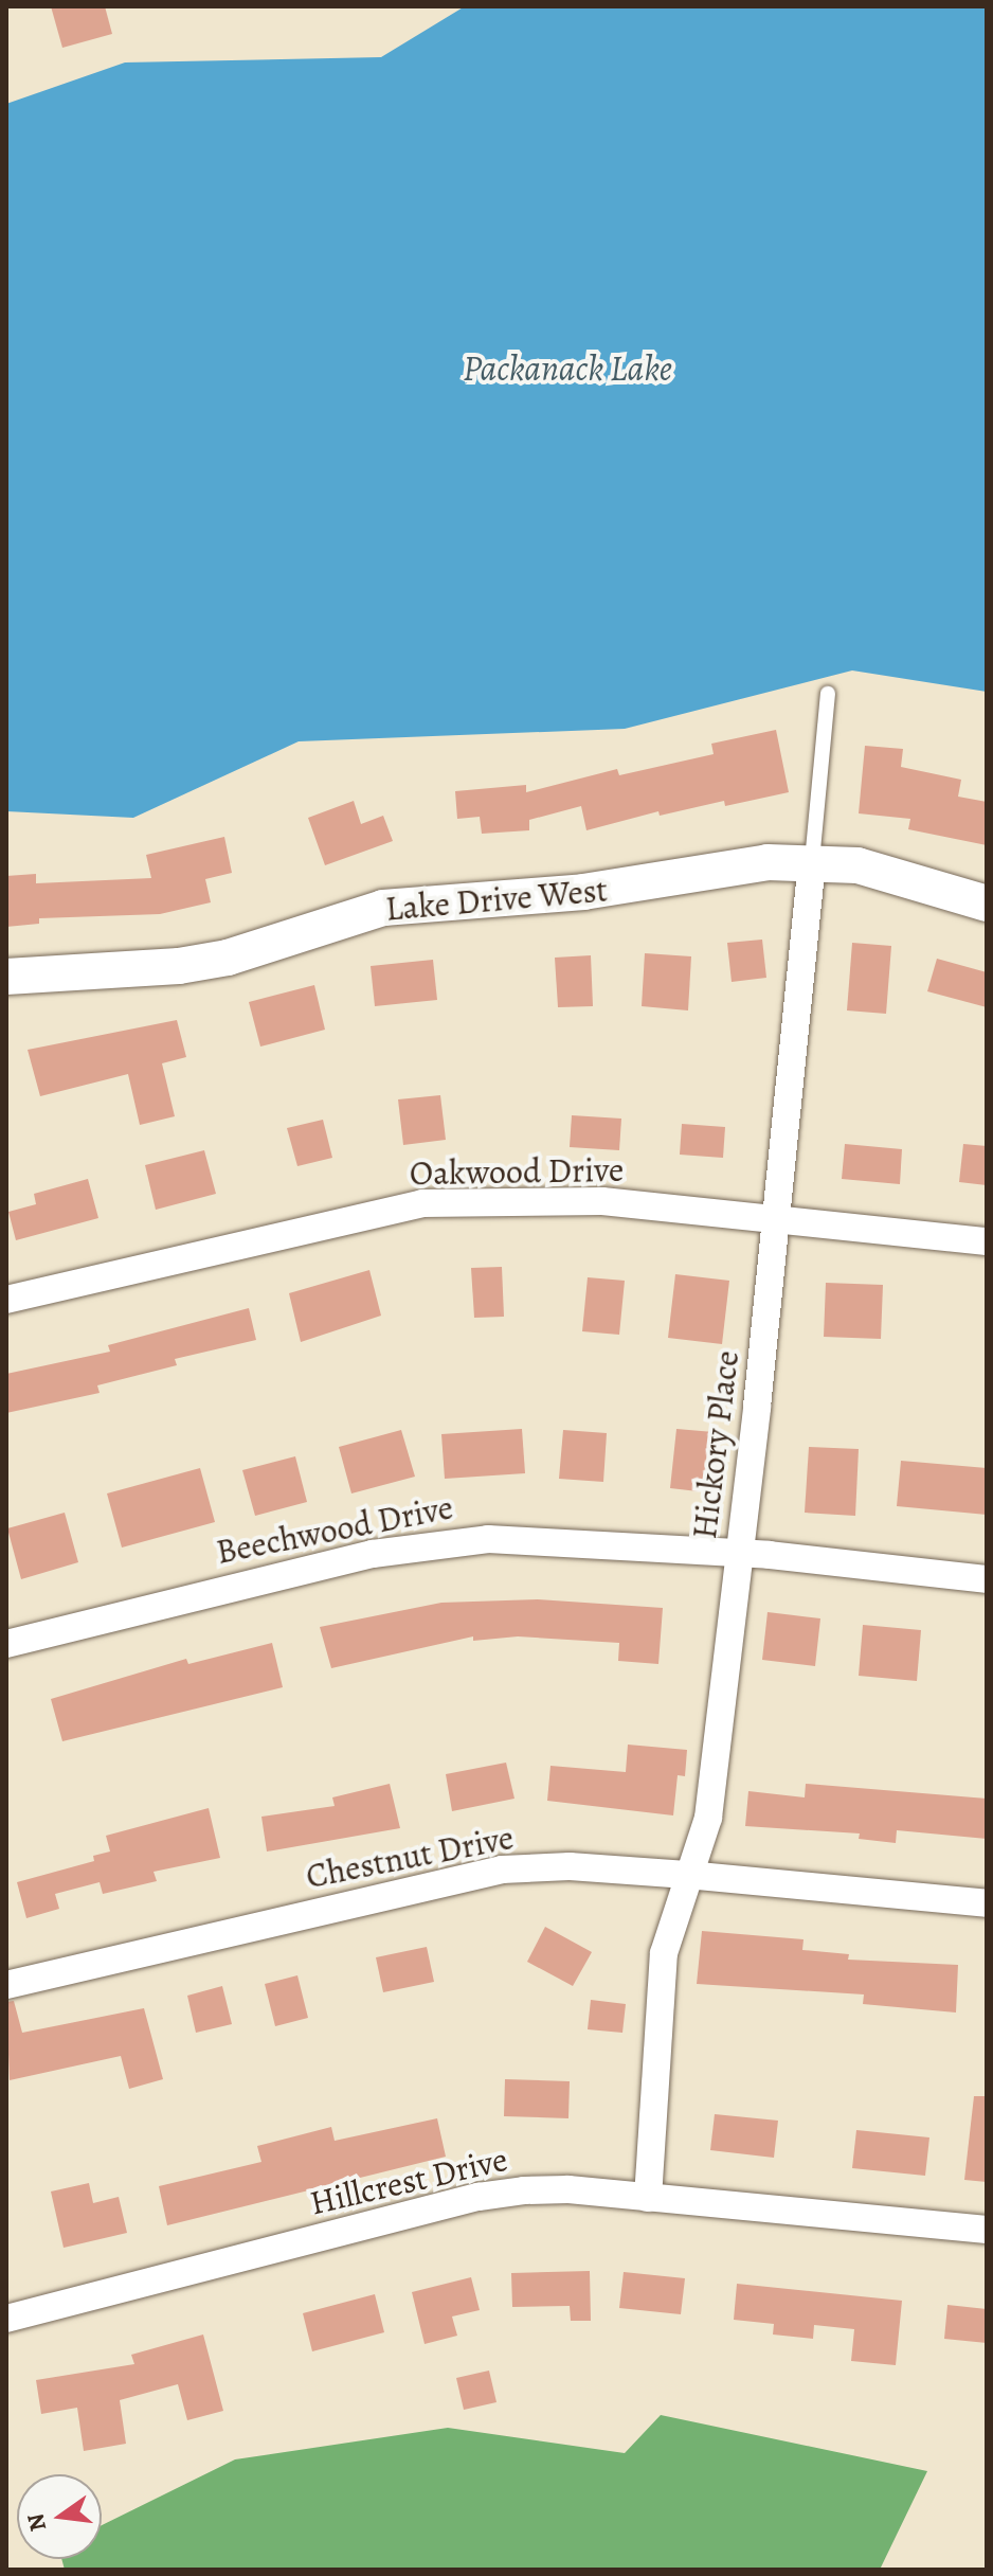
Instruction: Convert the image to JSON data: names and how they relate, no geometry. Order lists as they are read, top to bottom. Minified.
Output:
{"streets":{"street":["Lake Drive West","Oakwood Drive","Hickory Place","Beechwood Drive","Chestnut Drive","Hillcrest Drive"]},"crossings":[["Lake Drive West","Hickory Place"],["Oakwood Drive","Hickory Place"],["Hickory Place","Beechwood Drive"],["Hickory Place","Chestnut Drive"],["Hickory Place","Hillcrest Drive"]],"water":["Packanack Lake"],"north":"left"}
